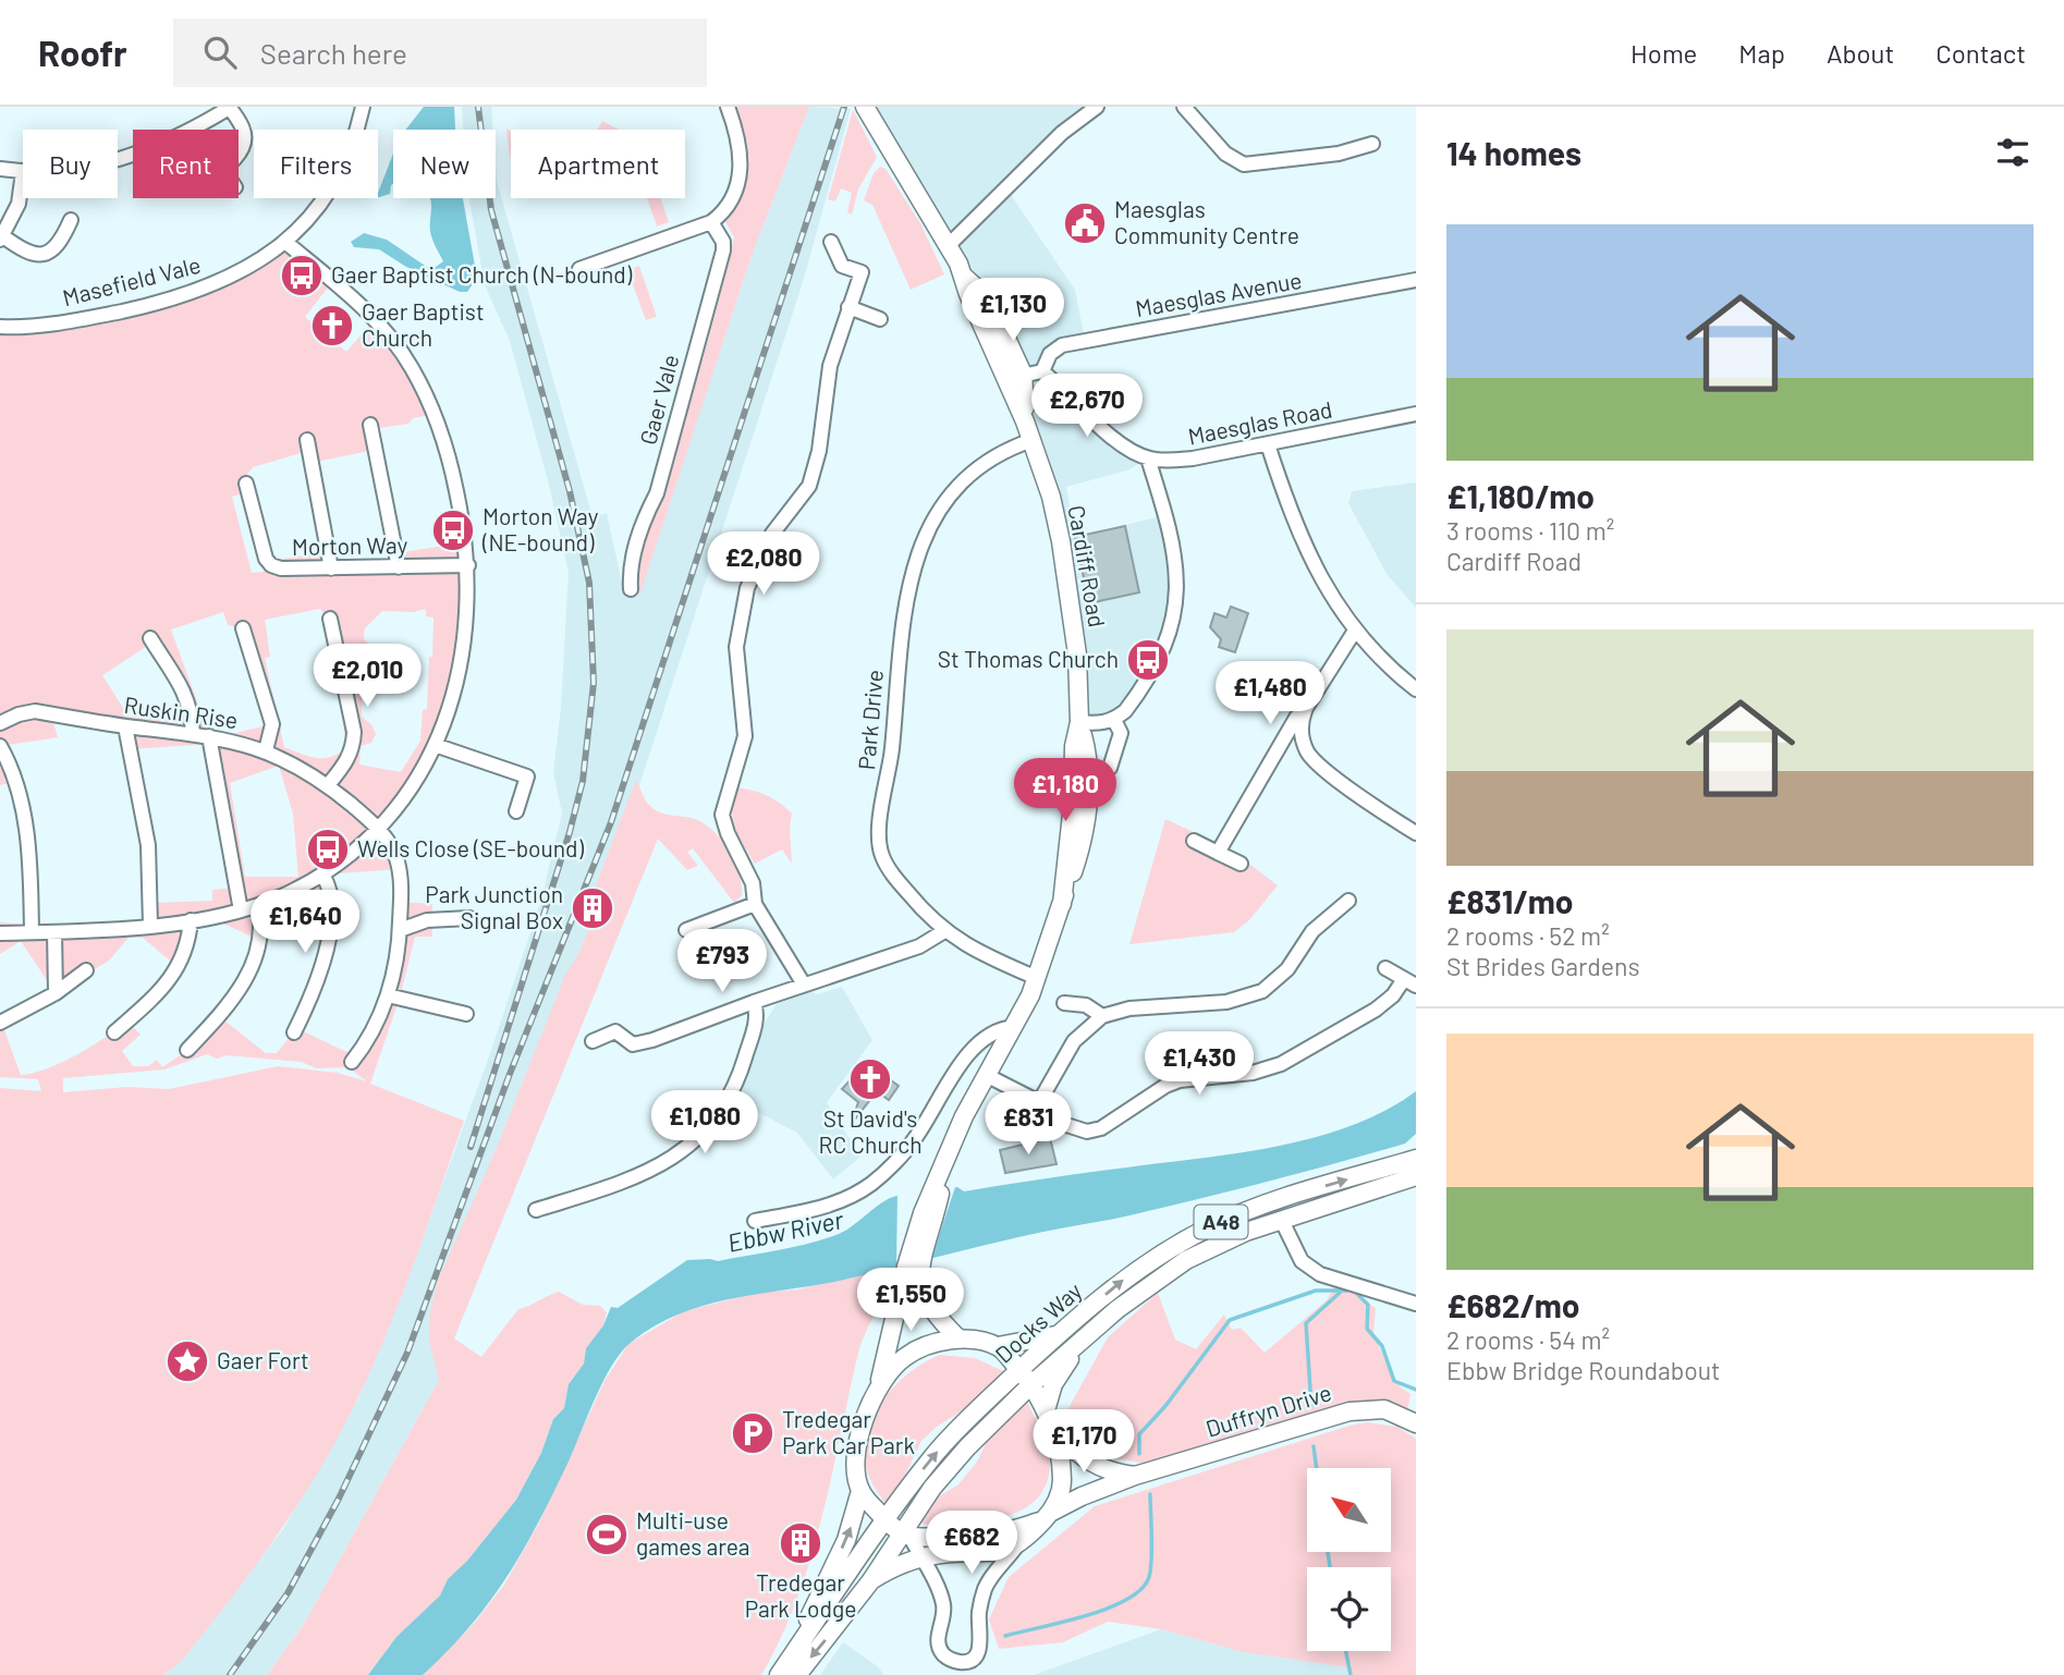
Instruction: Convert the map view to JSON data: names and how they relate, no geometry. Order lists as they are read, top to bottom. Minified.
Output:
{"streets":{"main road":["Cardiff Road","A48","Docks Way","Duffryn Drive"],"street":["Masefield Vale","Maesglas Avenue","Gaer Vale","Maesglas Road","Morton Way","Ruskin Rise","Park Drive"]},"crossings":[["Cardiff Road","Park Drive"],["A48","Docks Way"]],"water":["Ebbw River"],"places":{"public building":["Maesglas Community Centre"],"bus stop":["Gaer Baptist Church (N-bound)","Morton Way (NE-bound)","St Thomas Church","Wells Close (SE-bound)"],"church":["Gaer Baptist Church","St David's RC Church"],"building":["Park Junction Signal Box","Tredegar Park Lodge"],"place":["Gaer Fort"],"parking":["Tredegar Park Car Park"],"sports":["Multi-use games area"]},"north":"top left","page":{"header":"Roofr","search":"Search here","nav":["Home","Map","About","Contact"],"heading":"14 homes","chip":["Buy","Rent","Filters","New","Apartment"],"list":[{"name":"£1,180/mo","note":"3 rooms · 110 m² · Cardiff Road"},{"name":"£831/mo","note":"2 rooms · 52 m² · St Brides Gardens"},{"name":"£682/mo","note":"2 rooms · 54 m² · Ebbw Bridge Roundabout"}],"price":["£1,130","£2,670","£2,080","£2,010","£1,480","£1,180","£1,640","£793","£1,430","£1,080","£831","£1,550","£1,170","£682"]}}
